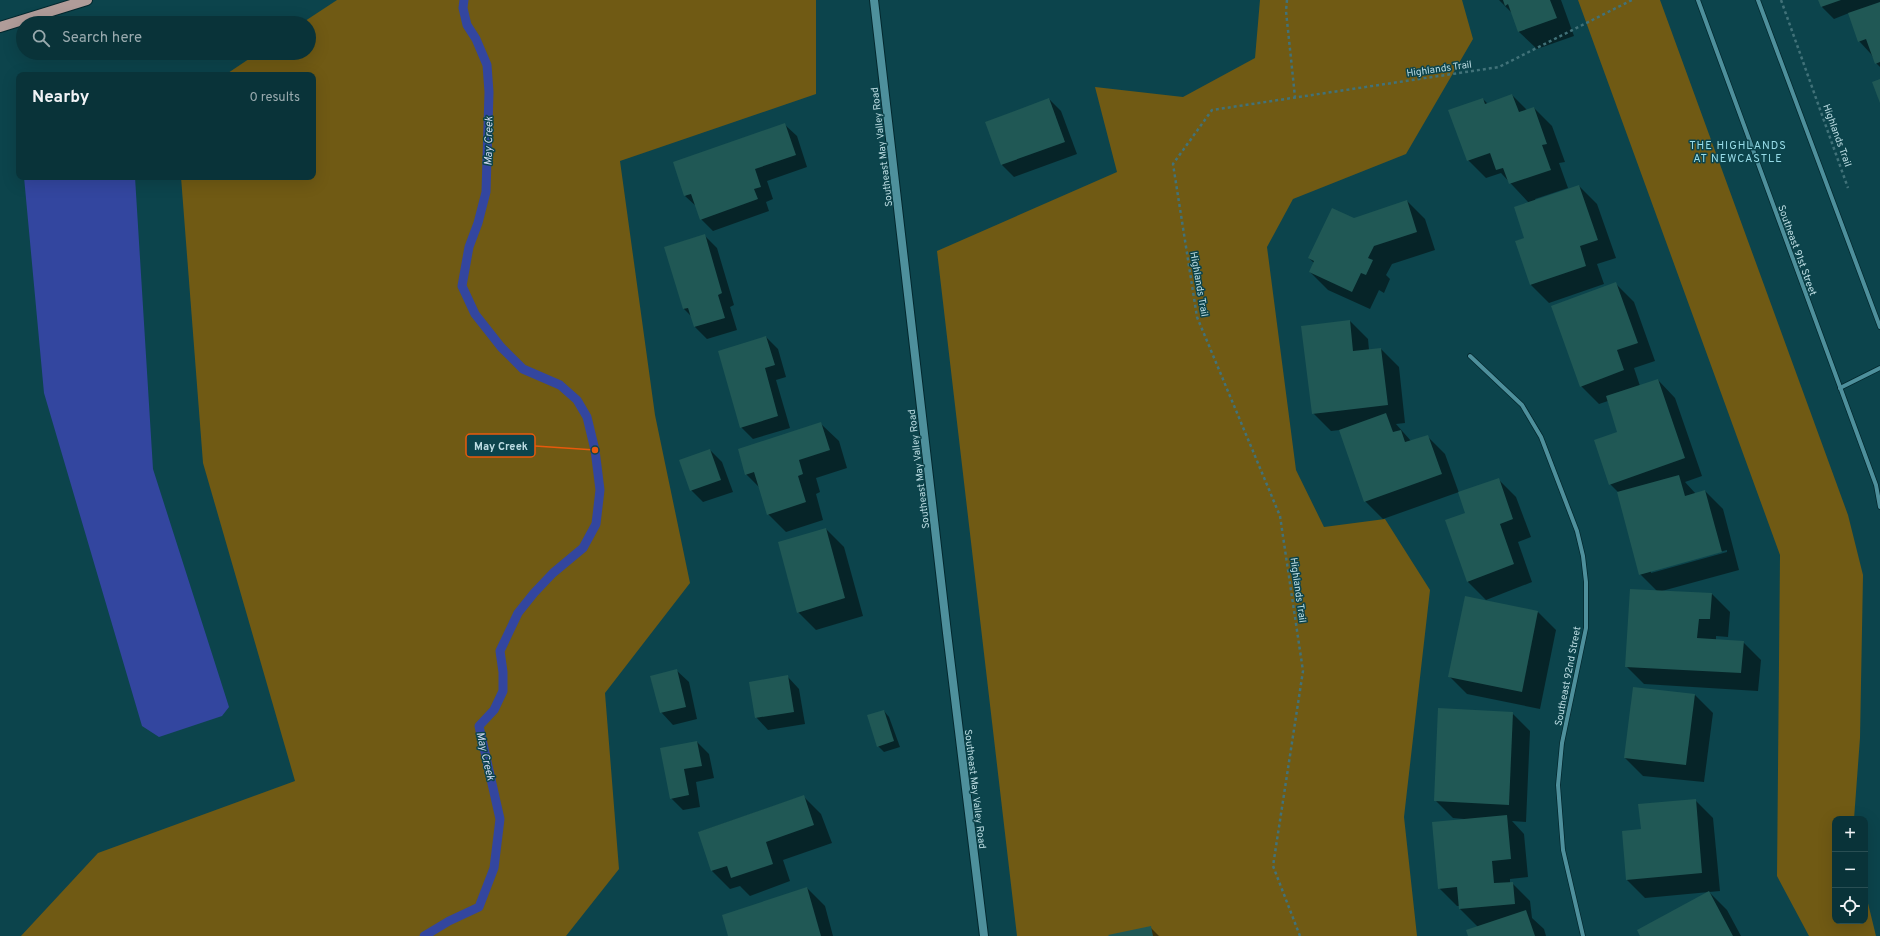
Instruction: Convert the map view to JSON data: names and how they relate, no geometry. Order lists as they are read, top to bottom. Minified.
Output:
{"streets":{"street":["Southeast May Valley Road","Southeast 91st Street","Southeast 92nd Street"],"path":["Highlands Trail"]},"districts":["THE HIGHLANDS AT NEWCASTLE"],"water":["May Creek"],"places":["May Creek"],"page":{"search":"Search here","heading":["Nearby","0 results"],"map_buttons":["+","−"]}}
